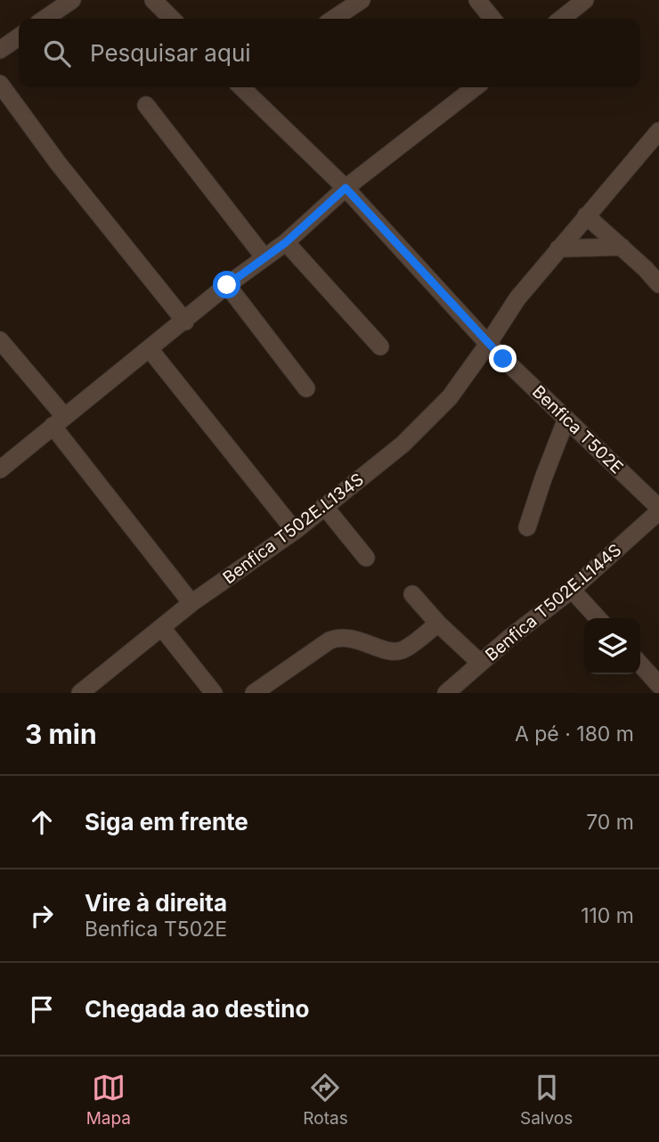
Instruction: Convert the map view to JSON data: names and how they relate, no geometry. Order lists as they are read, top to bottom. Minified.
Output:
{"streets":{"street":["Benfica T502E","Benfica T502E.L134S","Benfica T502E.L144S"]},"crossings":[["Benfica T502E","Benfica T502E.L134S"],["Benfica T502E","Benfica T502E.L144S"]],"page":{"search":"Pesquisar aqui","heading":["3 min","A pé · 180 m"],"list":[["Siga em frente","70 m"],["Vire à direita","Benfica T502E","110 m"],"Chegada ao destino"],"nav":["Mapa","Rotas","Salvos"]}}
